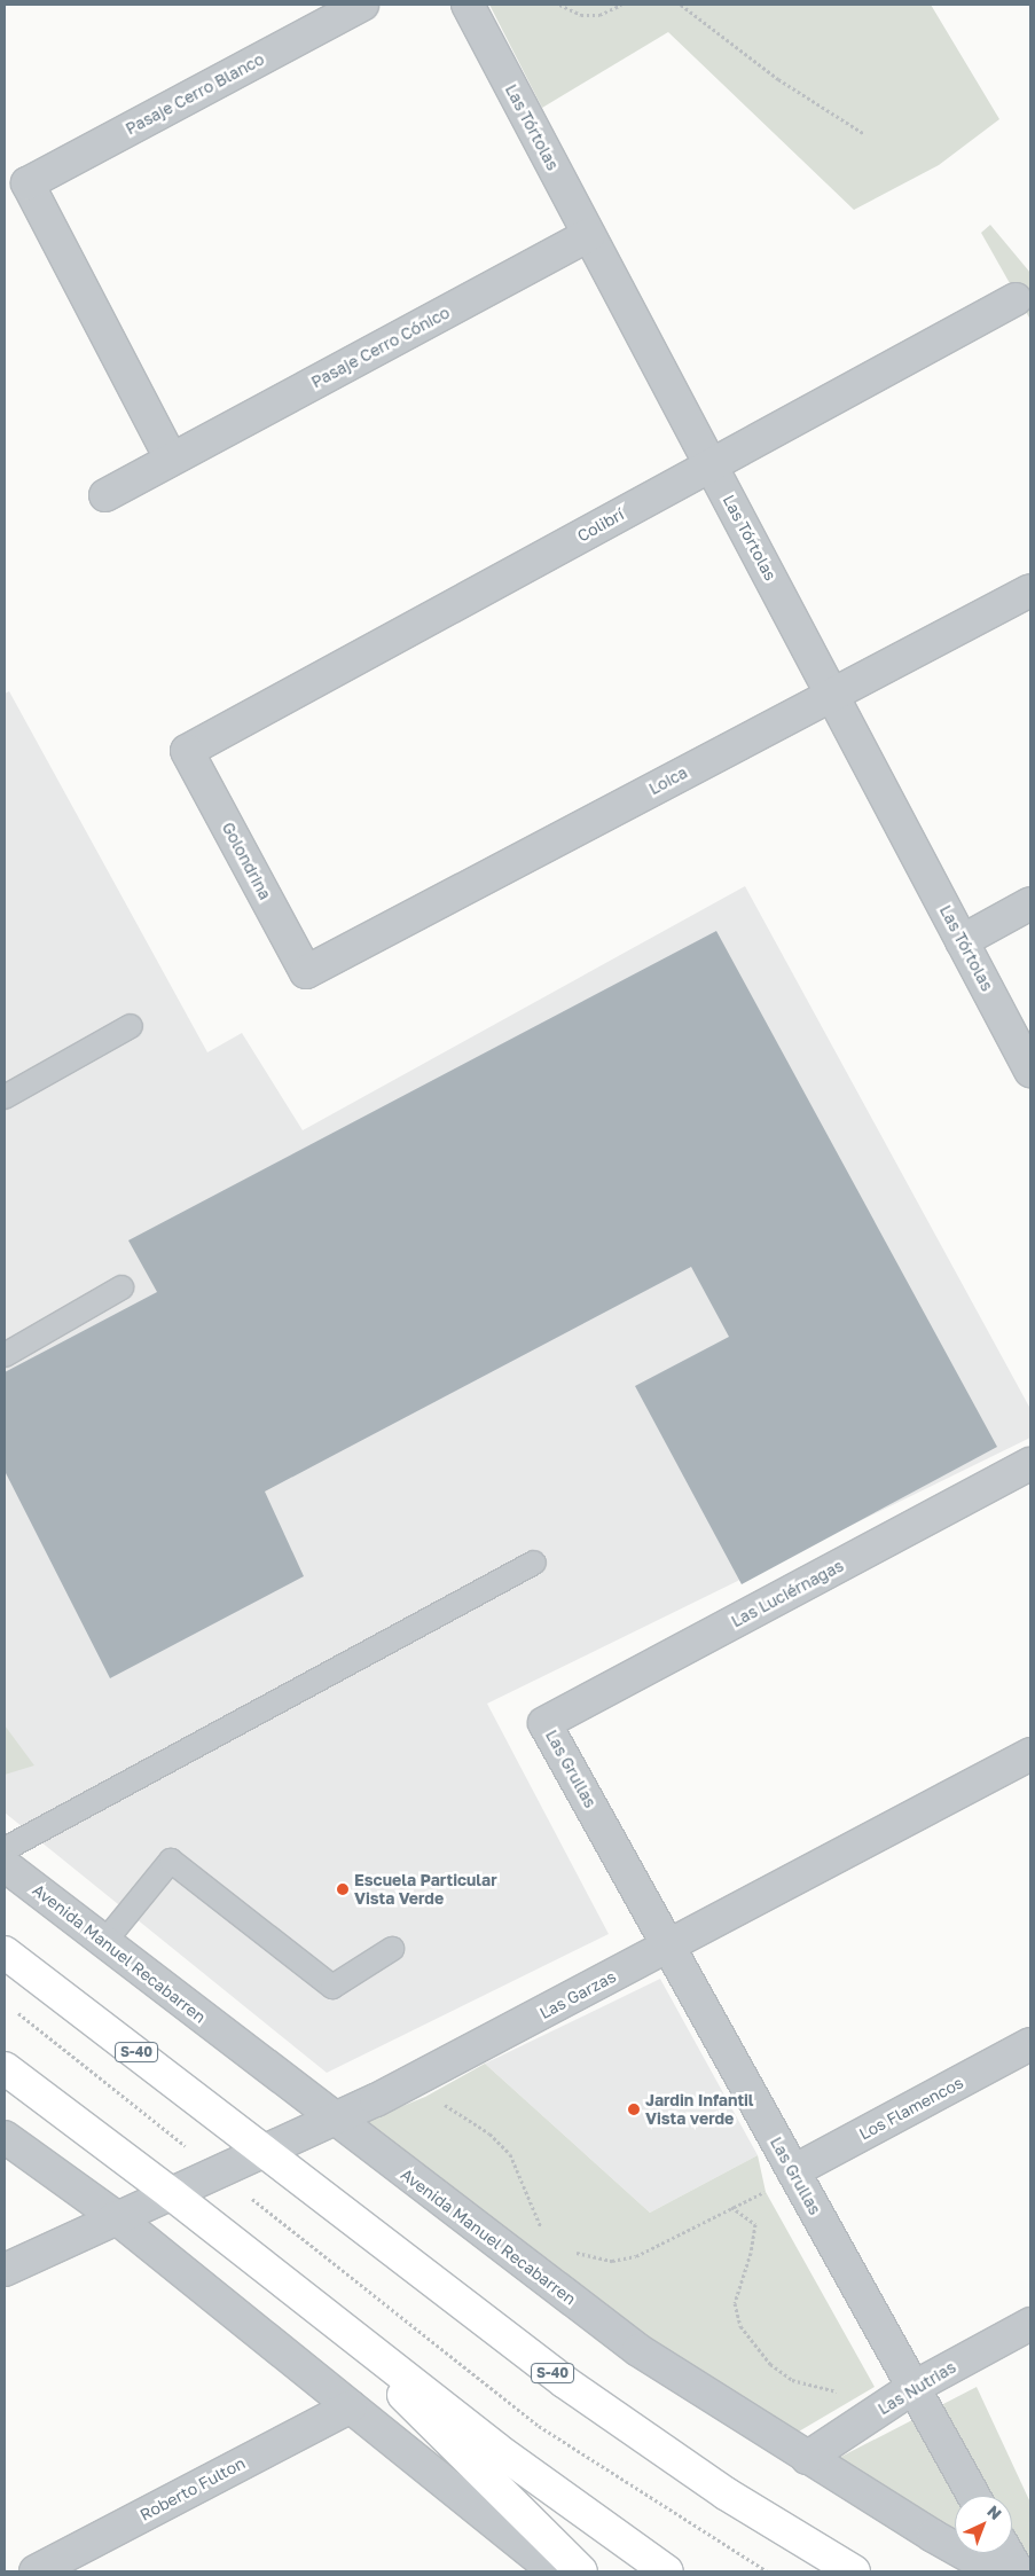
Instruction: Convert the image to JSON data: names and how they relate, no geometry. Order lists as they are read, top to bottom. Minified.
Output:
{"streets":{"main road":["S-40"],"street":["Pasaje Cerro Blanco","Las Tórtolas","Pasaje Cerro Cónico","Colibrí","Loica","Golondrina","Las Luciérnagas","Las Grullas","Avenida Manuel Recabarren","Las Garzas","Los Flamencos","Las Nutrias","Roberto Fulton"]},"crossings":[["Pasaje Cerro Blanco","Pasaje Cerro Cónico"],["Las Tórtolas","Pasaje Cerro Cónico"],["Las Tórtolas","Colibrí"],["Las Tórtolas","Loica"],["Colibrí","Golondrina"],["Loica","Golondrina"],["Las Luciérnagas","Las Grullas"],["Las Grullas","Las Garzas"],["Las Grullas","Los Flamencos"],["Las Grullas","Las Nutrias"],["Avenida Manuel Recabarren","Las Garzas"],["Avenida Manuel Recabarren","Las Nutrias"],["Las Garzas","S-40"]],"places":["Escuela Particular Vista Verde","Jardin Infantil Vista verde"],"north":"top right"}
